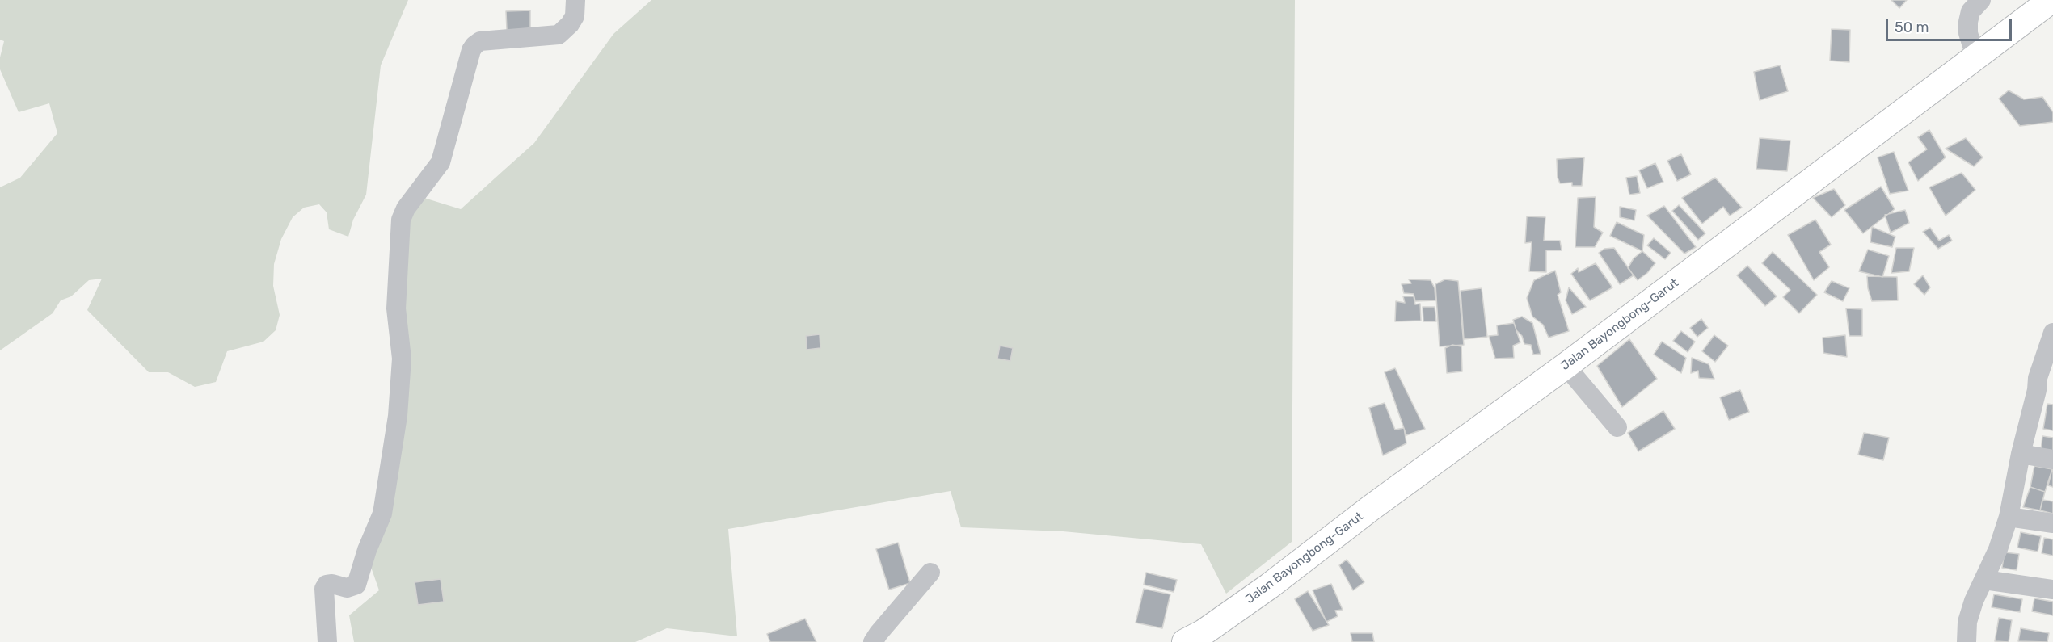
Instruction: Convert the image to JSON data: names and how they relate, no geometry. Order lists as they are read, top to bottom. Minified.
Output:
{"streets":{"main road":["Jalan Bayongbong-Garut"]},"scale_bar":"50 m"}
